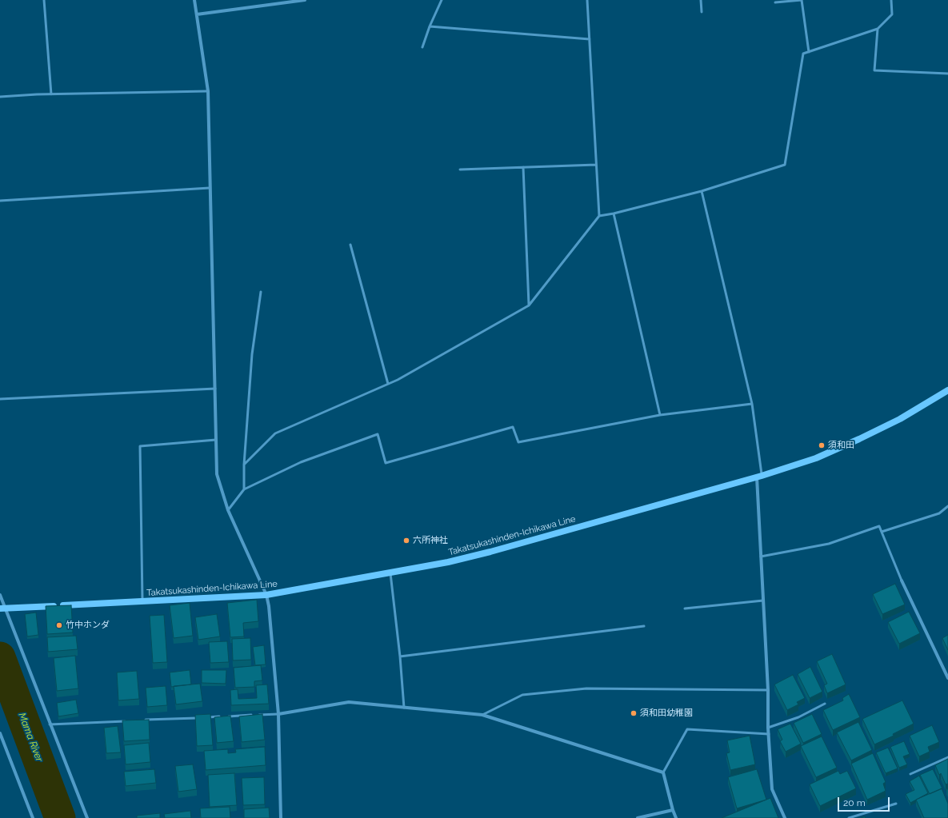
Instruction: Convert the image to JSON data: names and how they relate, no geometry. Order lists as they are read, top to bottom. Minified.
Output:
{"streets":{"main road":["Takatsukashinden-Ichikawa Line"]},"water":["Mama River"],"places":["須和田","六所神社","竹中ホンダ","須和田幼稚園"],"scale_bar":"20 m"}
